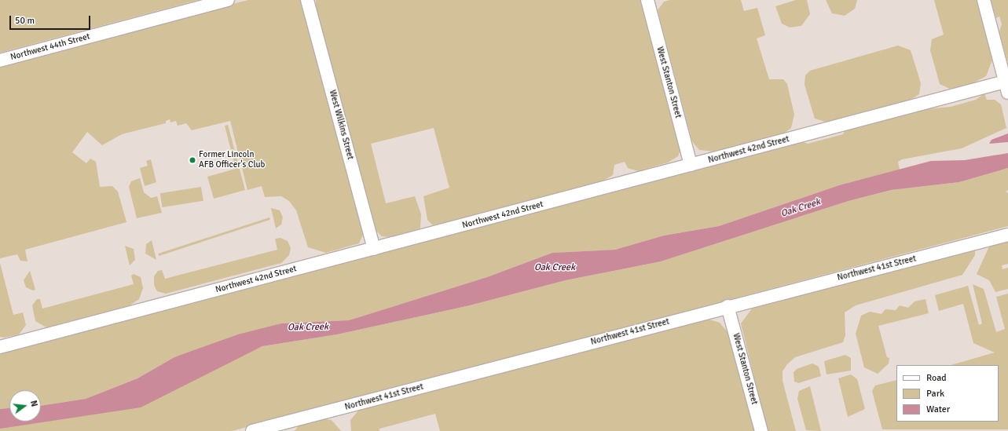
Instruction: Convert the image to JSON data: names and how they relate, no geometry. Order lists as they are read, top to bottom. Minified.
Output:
{"streets":{"street":["Northwest 44th Street","West Stanton Street","West Wilkins Street","Northwest 42nd Street","Northwest 41st Street"]},"crossings":[["West Stanton Street","Northwest 42nd Street"],["West Stanton Street","Northwest 41st Street"],["West Wilkins Street","Northwest 42nd Street"]],"water":["Oak Creek"],"places":["Former Lincoln AFB Officer's Club"],"legend":["Road","Park","Water"],"scale_bar":"50 m","north":"right"}
